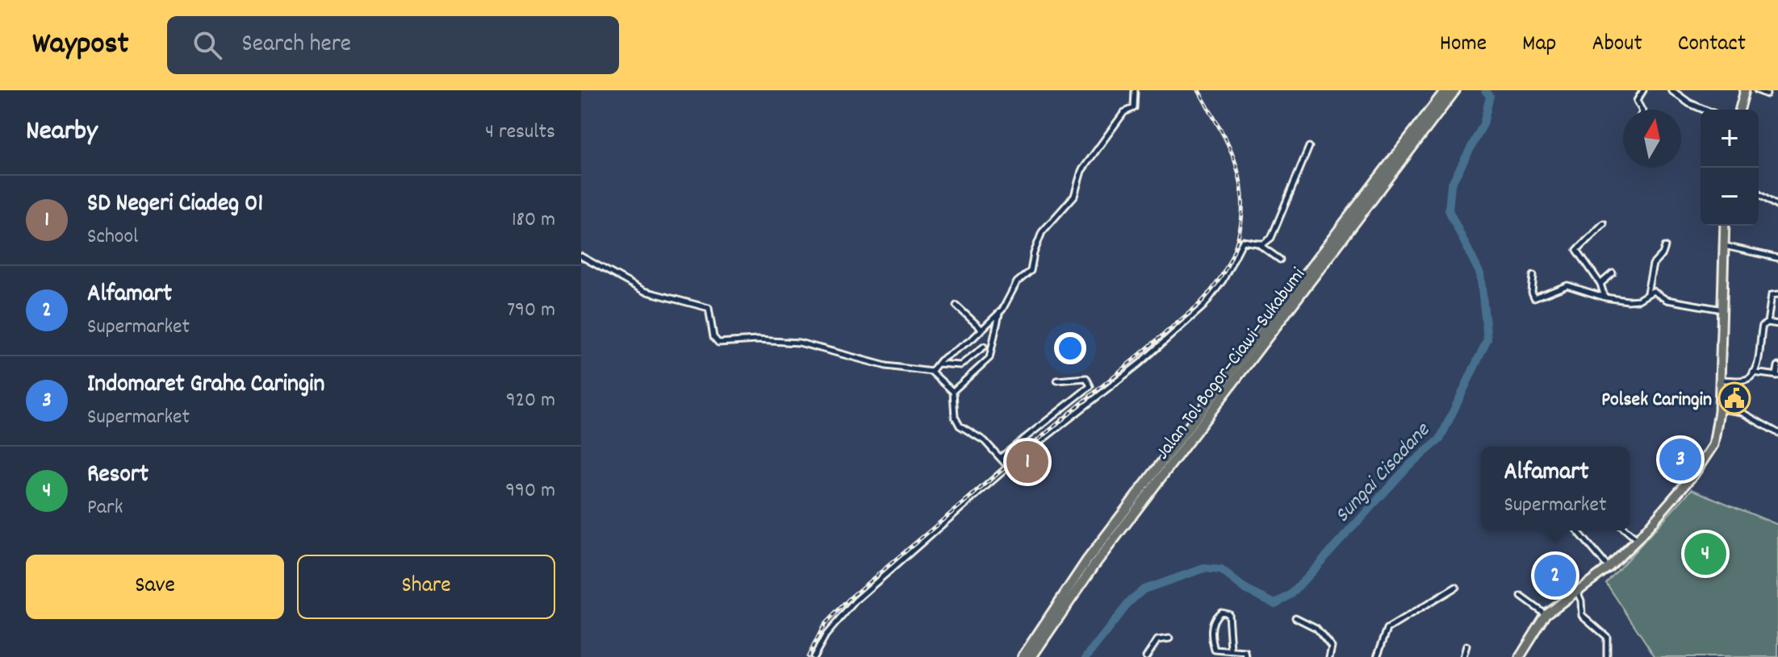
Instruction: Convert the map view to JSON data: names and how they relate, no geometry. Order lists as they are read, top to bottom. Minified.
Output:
{"streets":{"highway":["Jalan Tol Bogor–Ciawi–Sukabumi"]},"water":["Sungai Cisadane"],"places":{"public building":["Polsek Caringin"]},"north":"top","page":{"header":"Waypost","search":"Search here","nav":["Home","Map","About","Contact"],"heading":["Nearby","4 results"],"map_buttons":["+","−"],"list":[{"mark":"1","name":"SD Negeri Ciadeg 01","note":"School","value":"180 m"},{"mark":"2","name":"Alfamart","note":"Supermarket","value":"790 m"},{"mark":"3","name":"Indomaret Graha Caringin","note":"Supermarket","value":"920 m"},{"mark":"4","name":"Resort","note":"Park","value":"990 m"}],"pins":["3","1","4","2"],"popup":["Alfamart","Supermarket"],"buttons":["Save","Share"]}}
